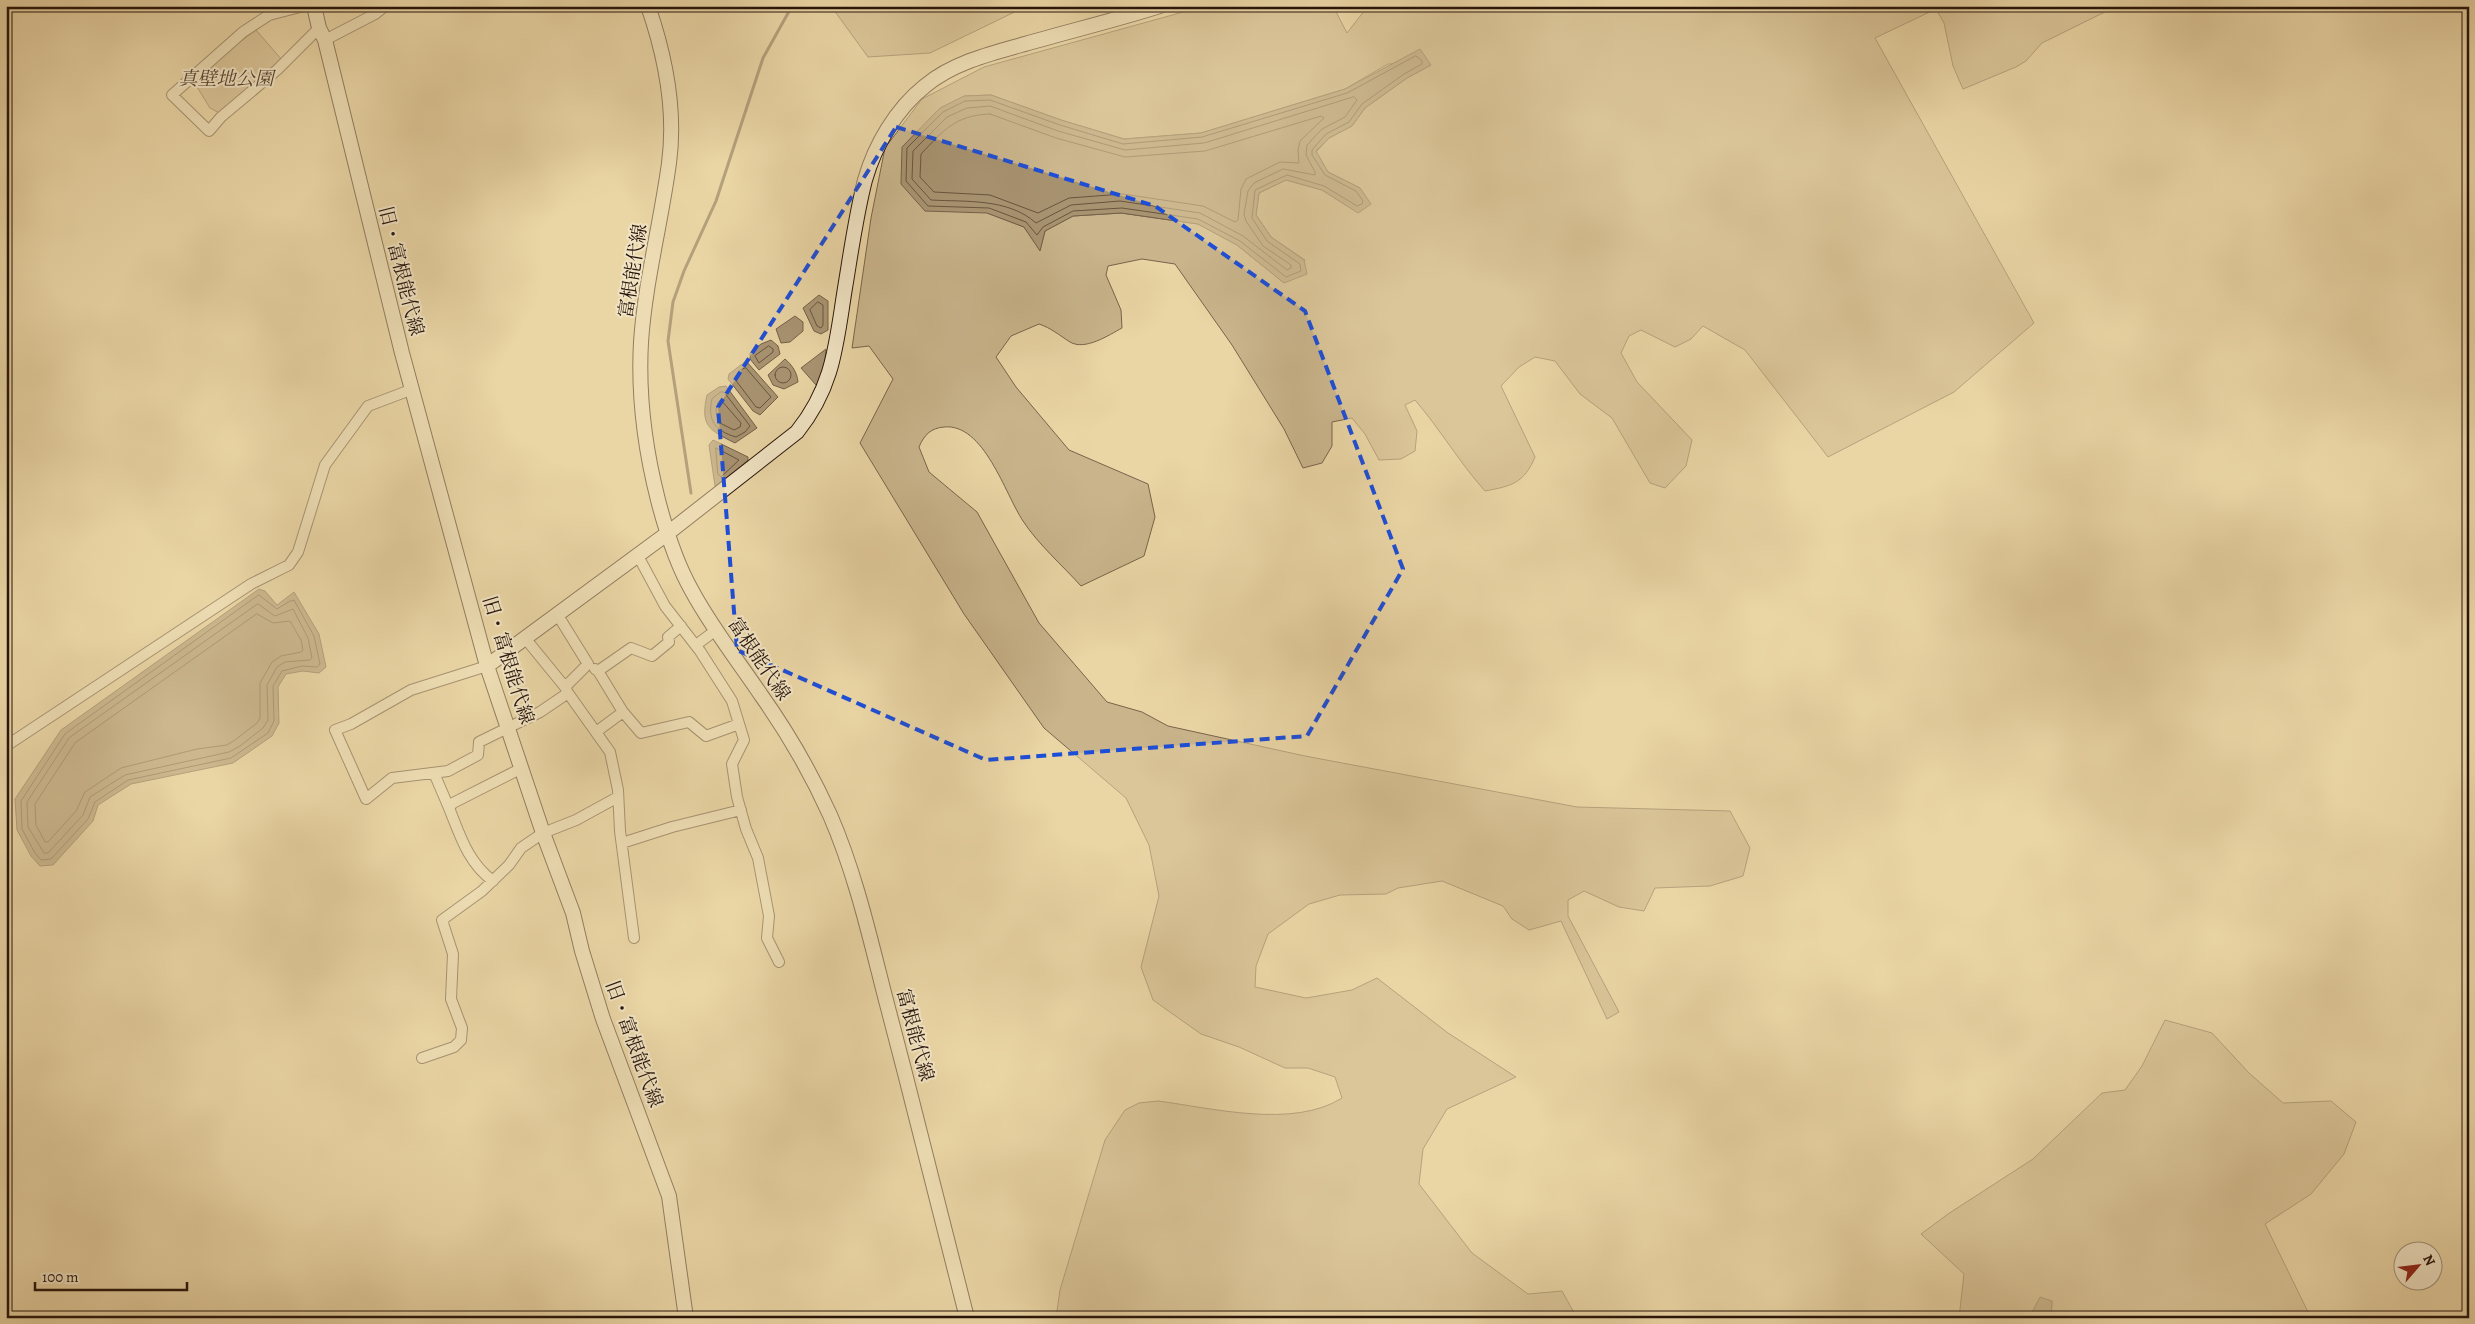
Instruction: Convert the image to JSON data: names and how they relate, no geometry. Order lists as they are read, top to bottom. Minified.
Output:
{"streets":{"street":["旧・富根能代線","富根能代線"]},"parks":["真壁地公園"],"scale_bar":"100 m","north":"top right"}
